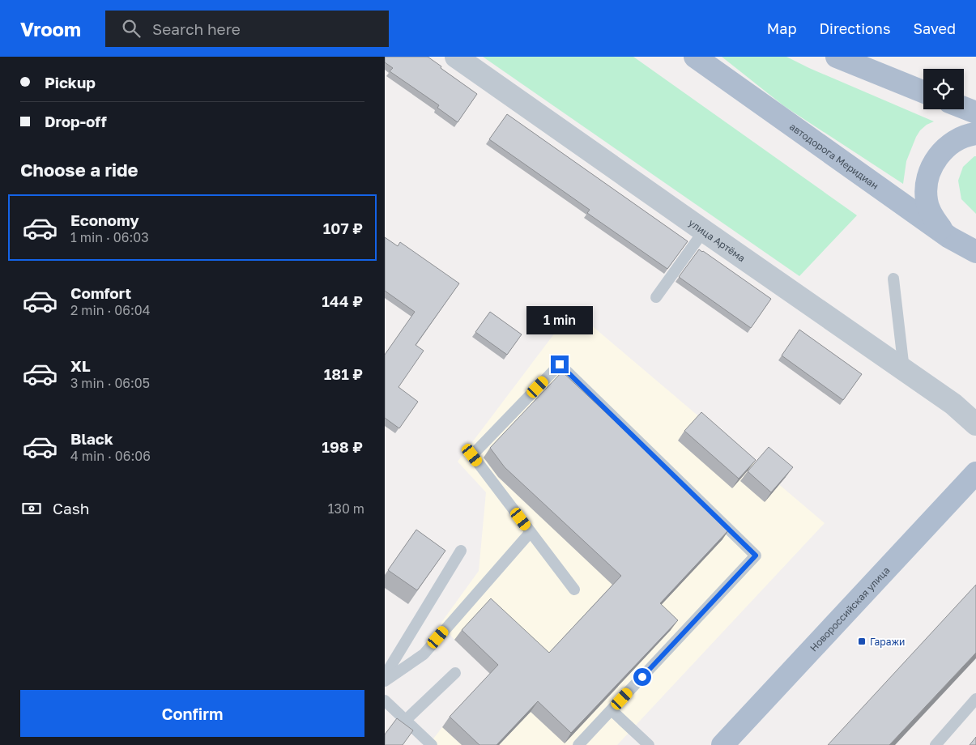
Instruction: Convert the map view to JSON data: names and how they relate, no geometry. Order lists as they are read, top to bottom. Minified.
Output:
{"streets":{"main road":["автодорога Меридиан","Новороссийская улица"],"street":["улица Артёма"]},"places":{"transit":["Гаражи"]},"page":{"header":"Vroom","search":"Search here","nav":["Map","Directions","Saved"],"banner":["Pickup","Drop-off"],"heading":"Choose a ride","list":[{"name":"Economy","note":"1 min · 06:03","value":"107 ₽"},{"name":"Comfort","note":"2 min · 06:04","value":"144 ₽"},{"name":"XL","note":"3 min · 06:05","value":"181 ₽"},{"name":"Black","note":"4 min · 06:06","value":"198 ₽"}],"bubble":"1 min","pay":["Cash","130 m"],"buttons":"Confirm"}}
